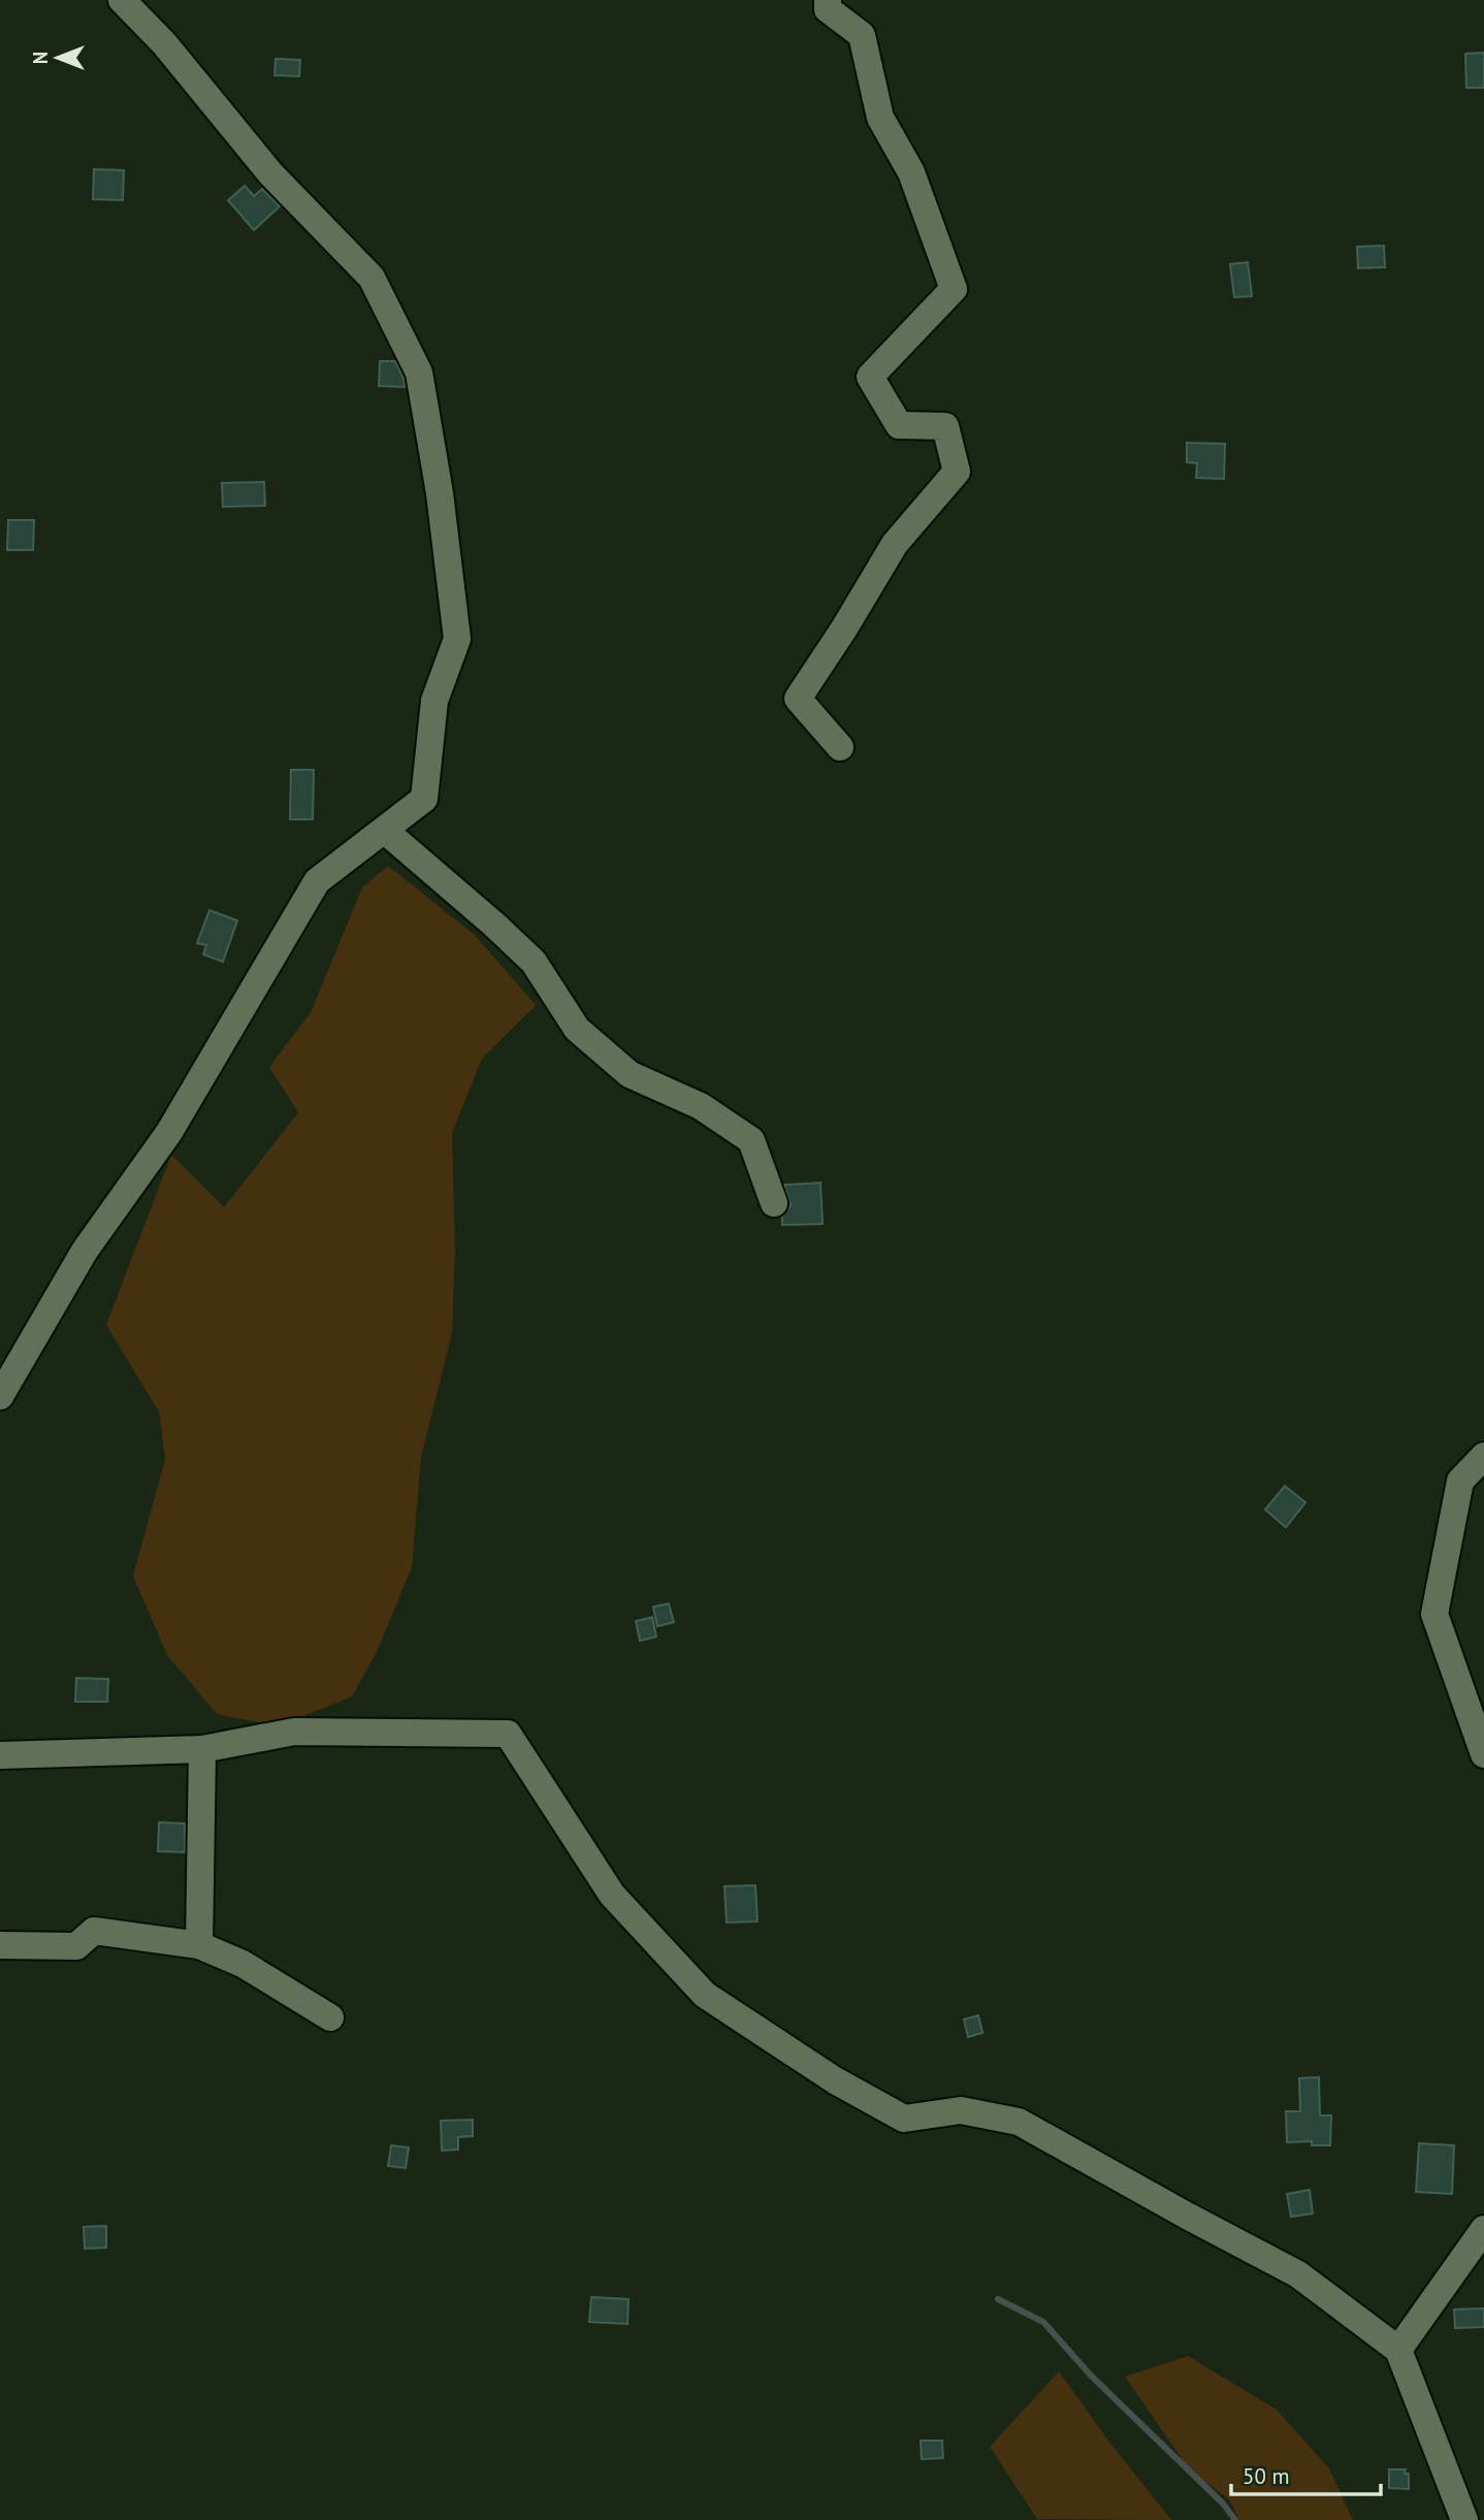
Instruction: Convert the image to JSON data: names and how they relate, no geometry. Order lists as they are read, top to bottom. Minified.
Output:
{"scale_bar":"50 m","north":"left"}
